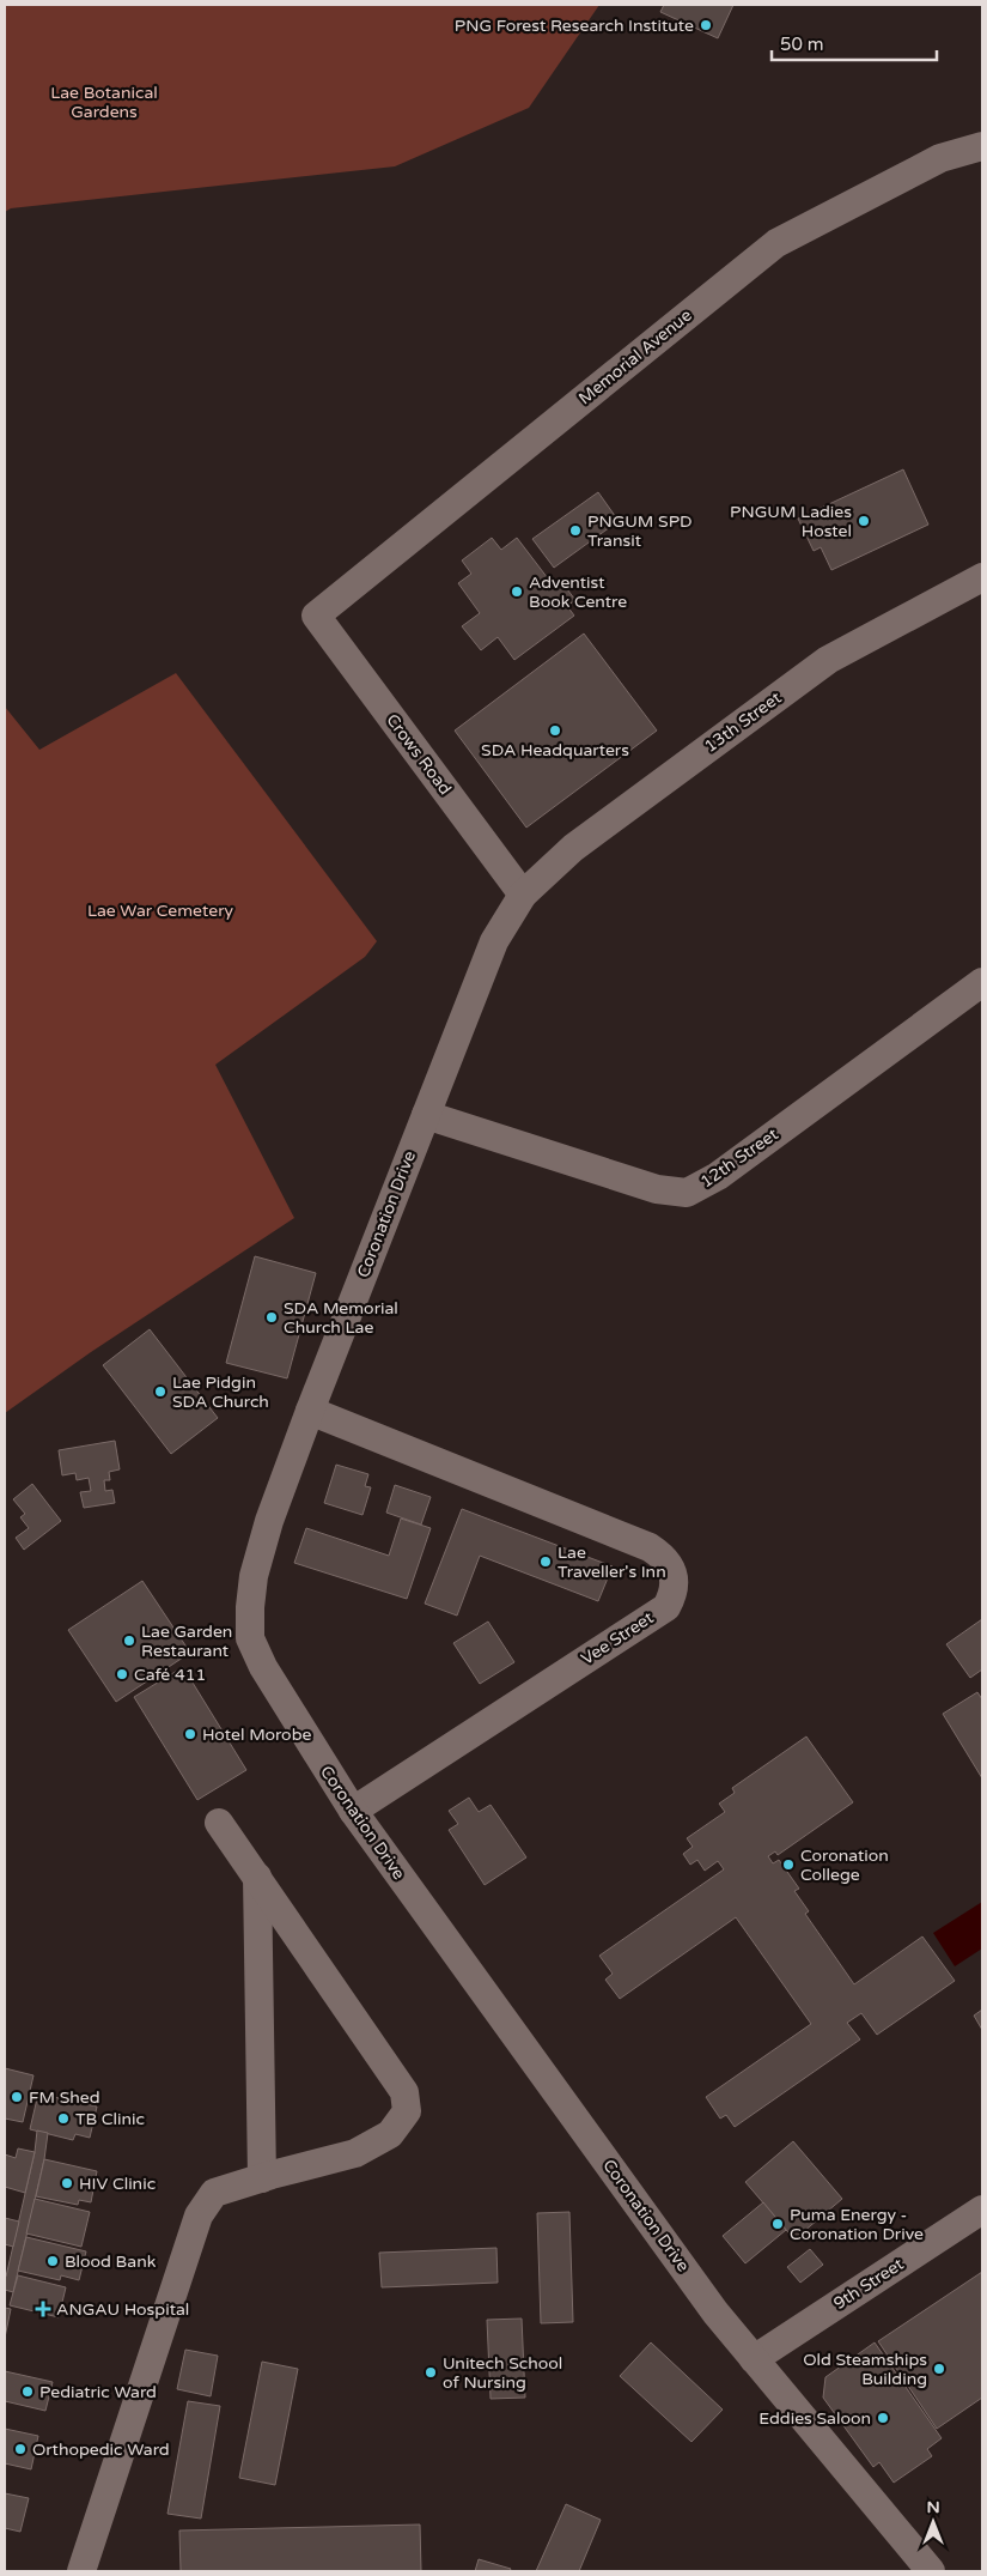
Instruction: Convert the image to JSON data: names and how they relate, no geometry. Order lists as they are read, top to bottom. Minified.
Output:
{"streets":{"street":["Memorial Avenue","13th Street","Crows Road","12th Street","Coronation Drive","Vee Street","9th Street"]},"crossings":[["Memorial Avenue","Crows Road"],["13th Street","Crows Road"],["13th Street","Coronation Drive"],["Crows Road","Coronation Drive"],["12th Street","Coronation Drive"],["Coronation Drive","Vee Street"],["Coronation Drive","9th Street"]],"parks":["Lae Botanical Gardens","Lae War Cemetery"],"places":{"other":["PNG Forest Research Institute","PNGUM Ladies Hostel","PNGUM SPD Transit","Adventist Book Centre","SDA Headquarters","SDA Memorial Church Lae","Lae Pidgin SDA Church","Lae Traveller's Inn","Lae Garden Restaurant","Café 411","Hotel Morobe","Coronation College","FM Shed","TB Clinic","HIV Clinic","Puma Energy - Coronation Drive","Blood Bank","Old Steamships Building","Unitech School of Nursing","Pediatric Ward","Eddies Saloon","Orthopedic Ward"],"health":["ANGAU Hospital"]},"scale_bar":"50 m","north":"top"}
